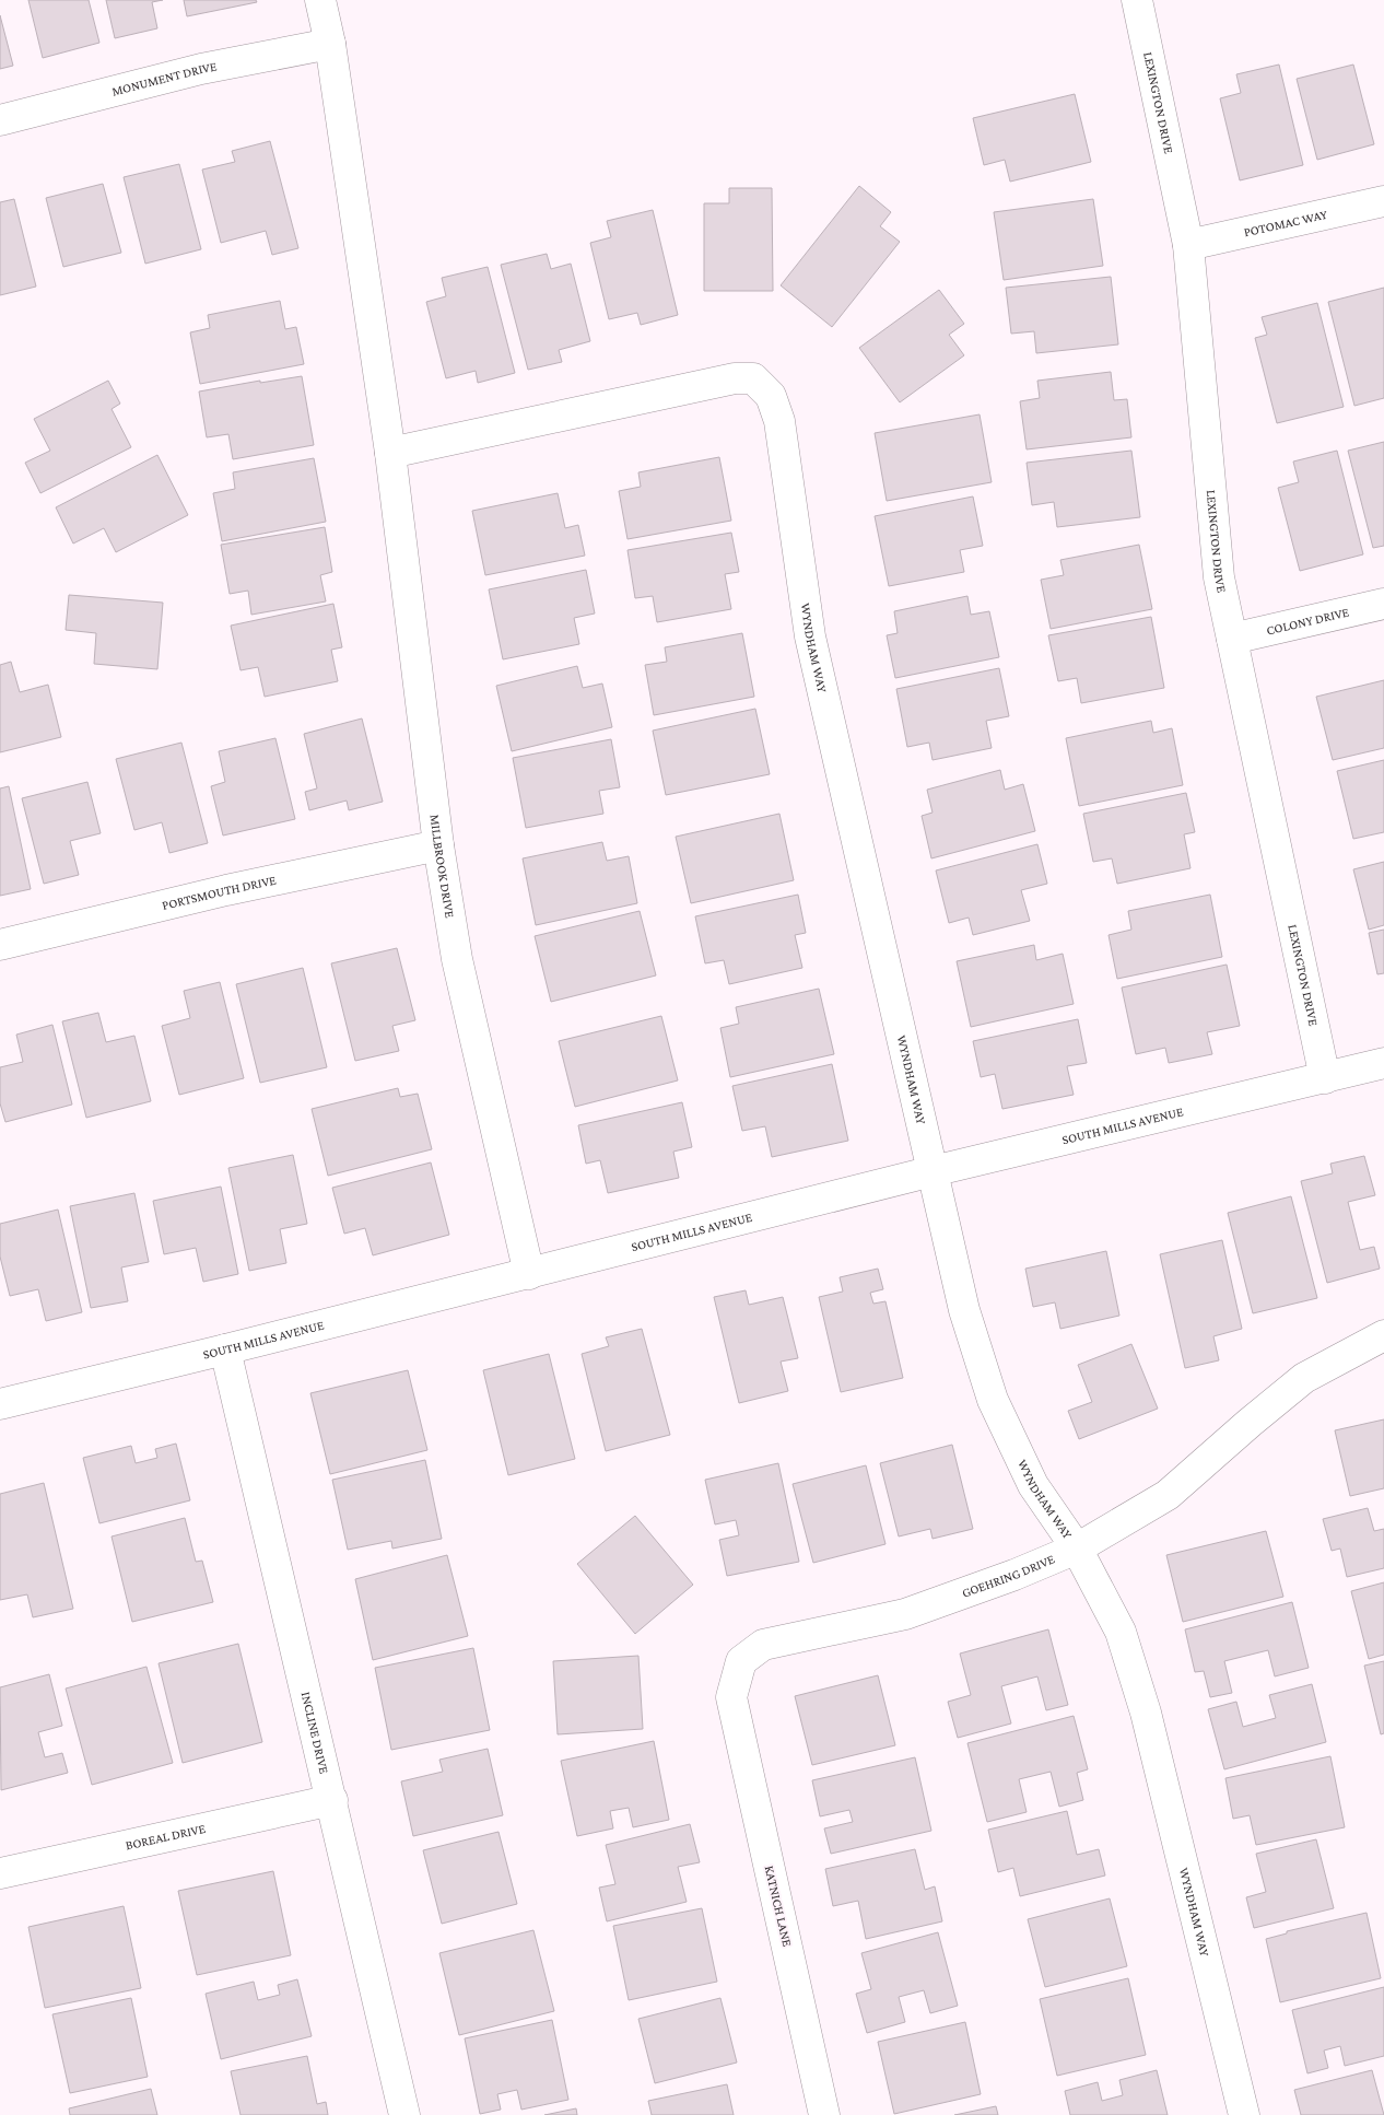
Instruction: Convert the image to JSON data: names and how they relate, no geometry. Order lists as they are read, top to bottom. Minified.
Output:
{"streets":{"street":["MONUMENT DRIVE","LEXINGTON DRIVE","POTOMAC WAY","COLONY DRIVE","WYNDHAM WAY","MILLBROOK DRIVE","PORTSMOUTH DRIVE","SOUTH MILLS AVENUE","GOEHRING DRIVE","INCLINE DRIVE","BOREAL DRIVE","KATNICH LANE"]},"crossings":[["MONUMENT DRIVE","MILLBROOK DRIVE"],["LEXINGTON DRIVE","POTOMAC WAY"],["LEXINGTON DRIVE","COLONY DRIVE"],["LEXINGTON DRIVE","SOUTH MILLS AVENUE"],["WYNDHAM WAY","MILLBROOK DRIVE"],["WYNDHAM WAY","SOUTH MILLS AVENUE"],["WYNDHAM WAY","GOEHRING DRIVE"],["MILLBROOK DRIVE","PORTSMOUTH DRIVE"],["MILLBROOK DRIVE","SOUTH MILLS AVENUE"],["SOUTH MILLS AVENUE","INCLINE DRIVE"],["GOEHRING DRIVE","KATNICH LANE"],["INCLINE DRIVE","BOREAL DRIVE"]]}
